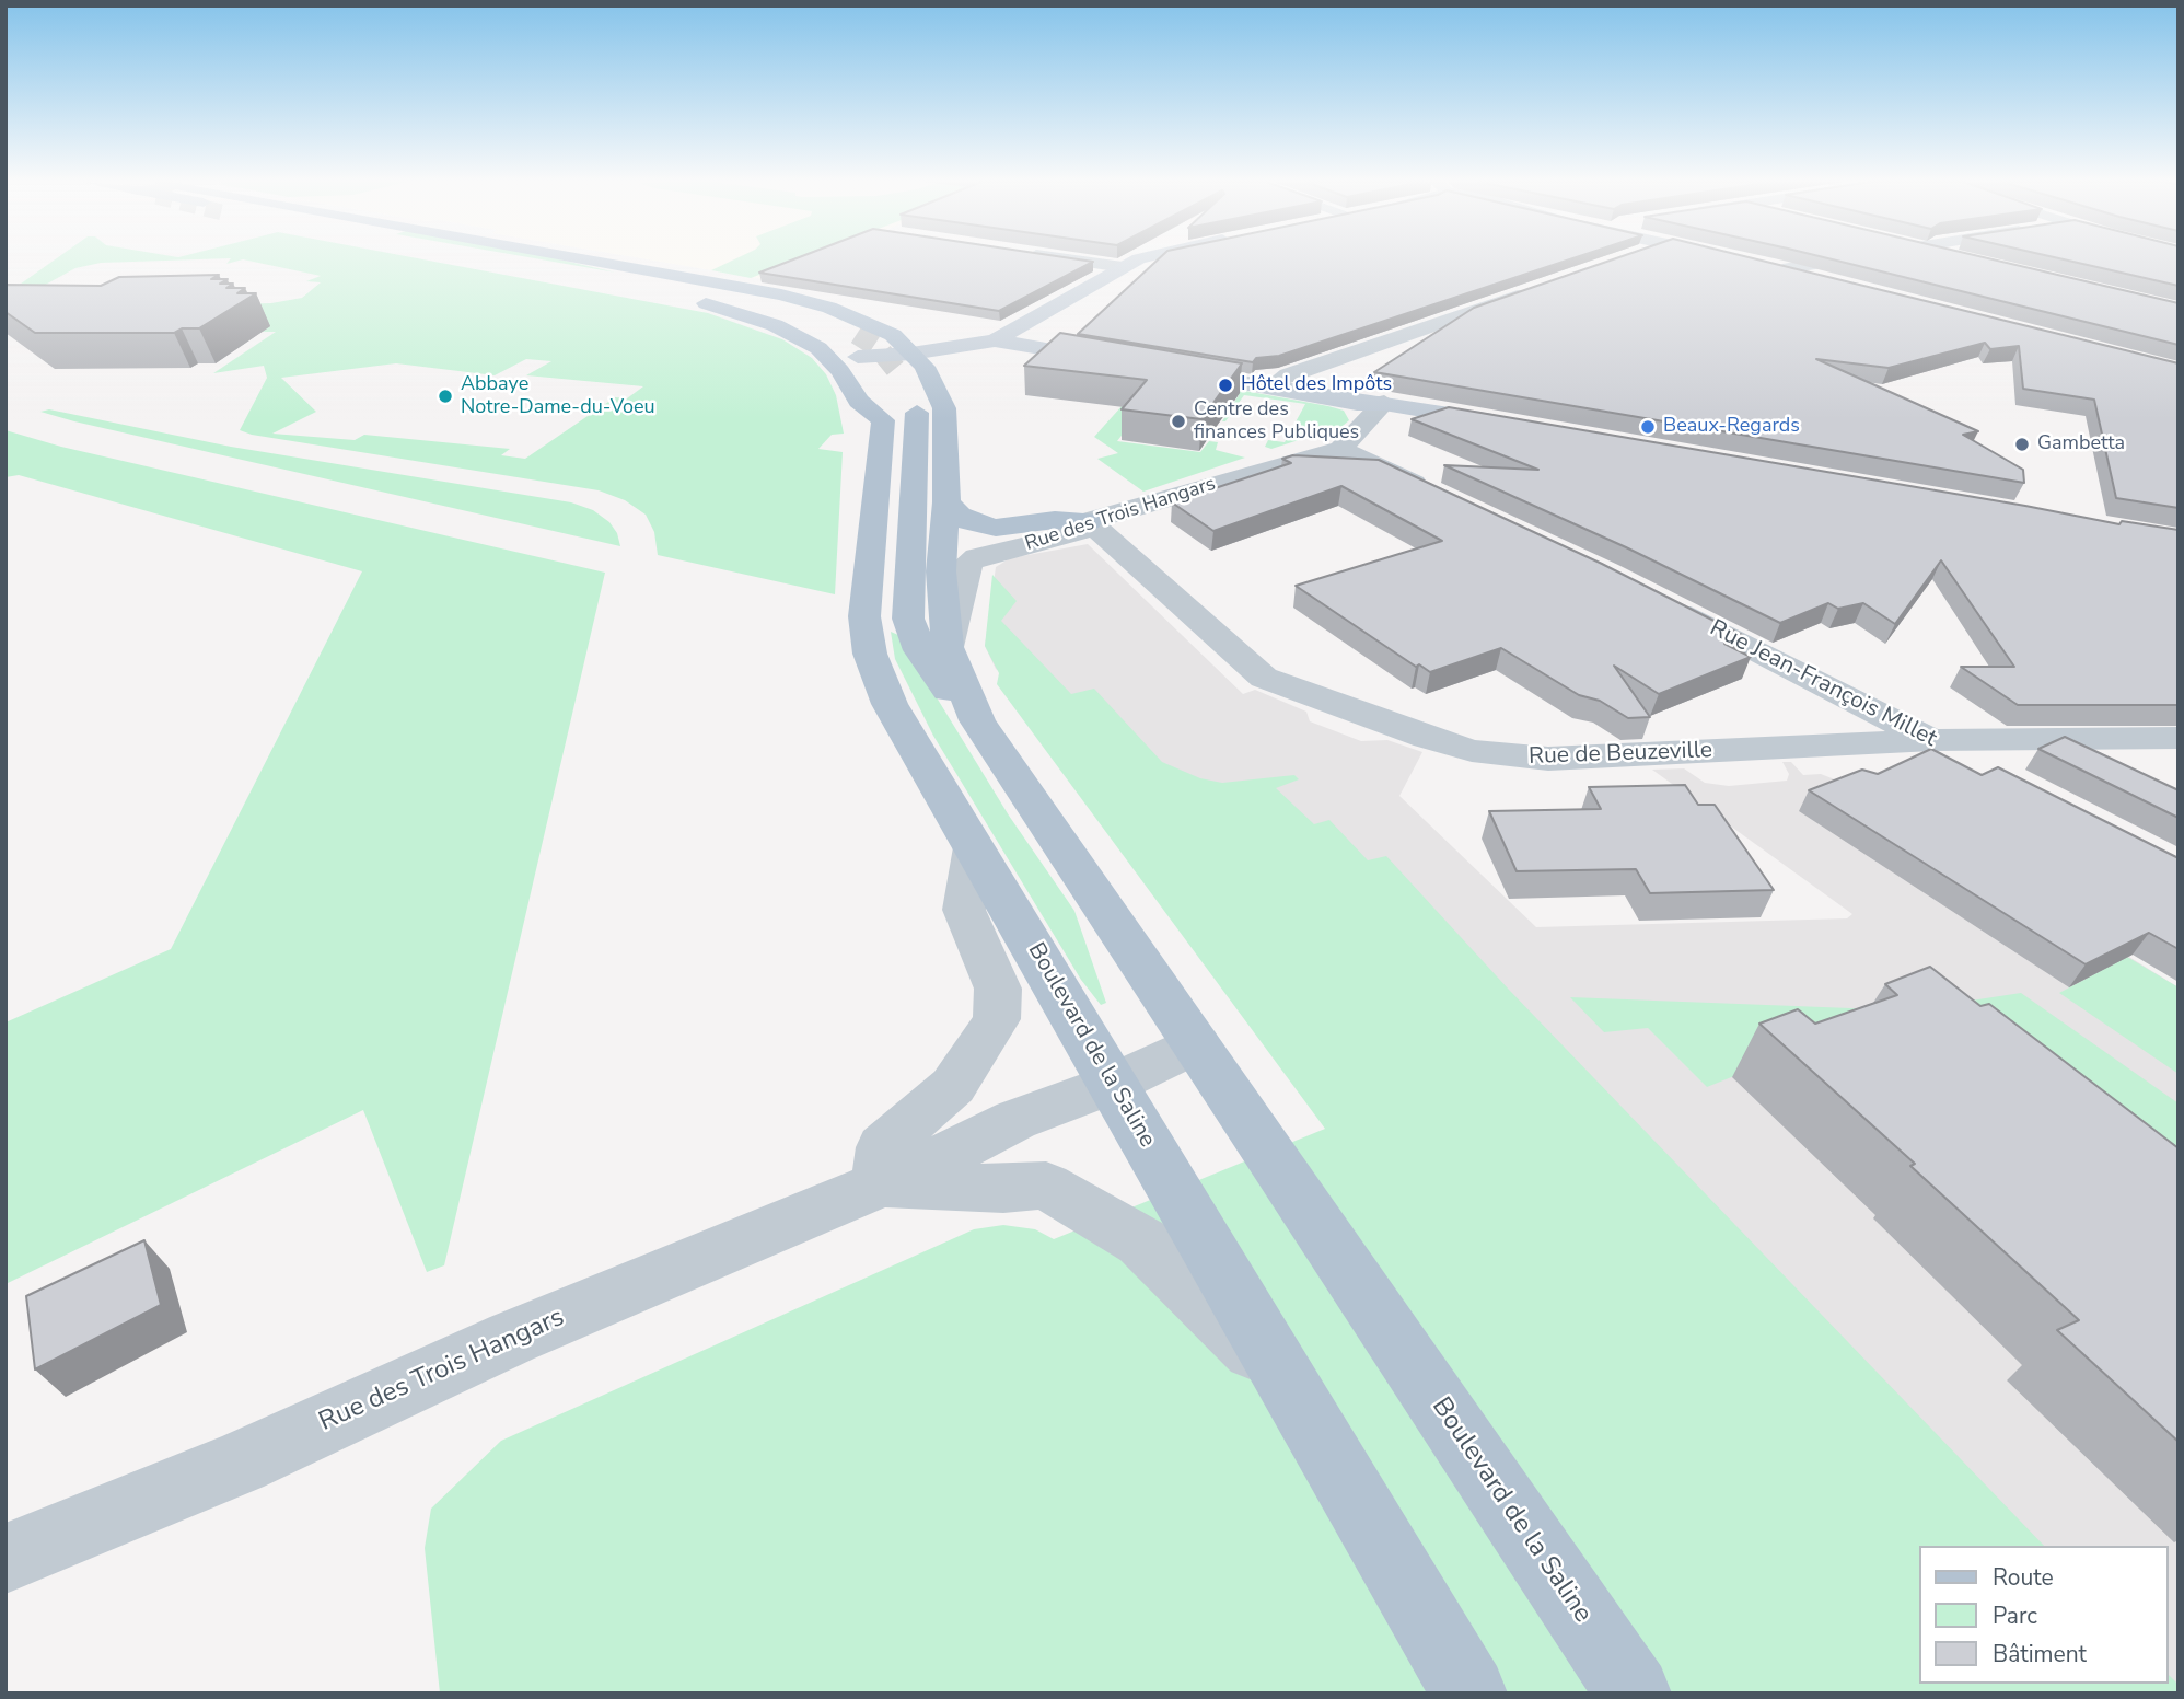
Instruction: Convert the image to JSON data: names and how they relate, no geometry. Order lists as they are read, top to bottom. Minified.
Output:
{"streets":{"main road":["Boulevard de la Saline"],"street":["Rue des Trois Hangars","Rue Jean-François Millet","Rue de Beuzeville"]},"crossings":[["Rue des Trois Hangars","Rue de Beuzeville"],["Rue des Trois Hangars","Boulevard de la Saline"],["Rue Jean-François Millet","Rue de Beuzeville"]],"places":["Hôtel des Impôts","Abbaye Notre-Dame-du-Voeu","Centre des finances Publiques","Beaux-Regards","Gambetta"],"legend":["Route","Parc","Bâtiment"]}
